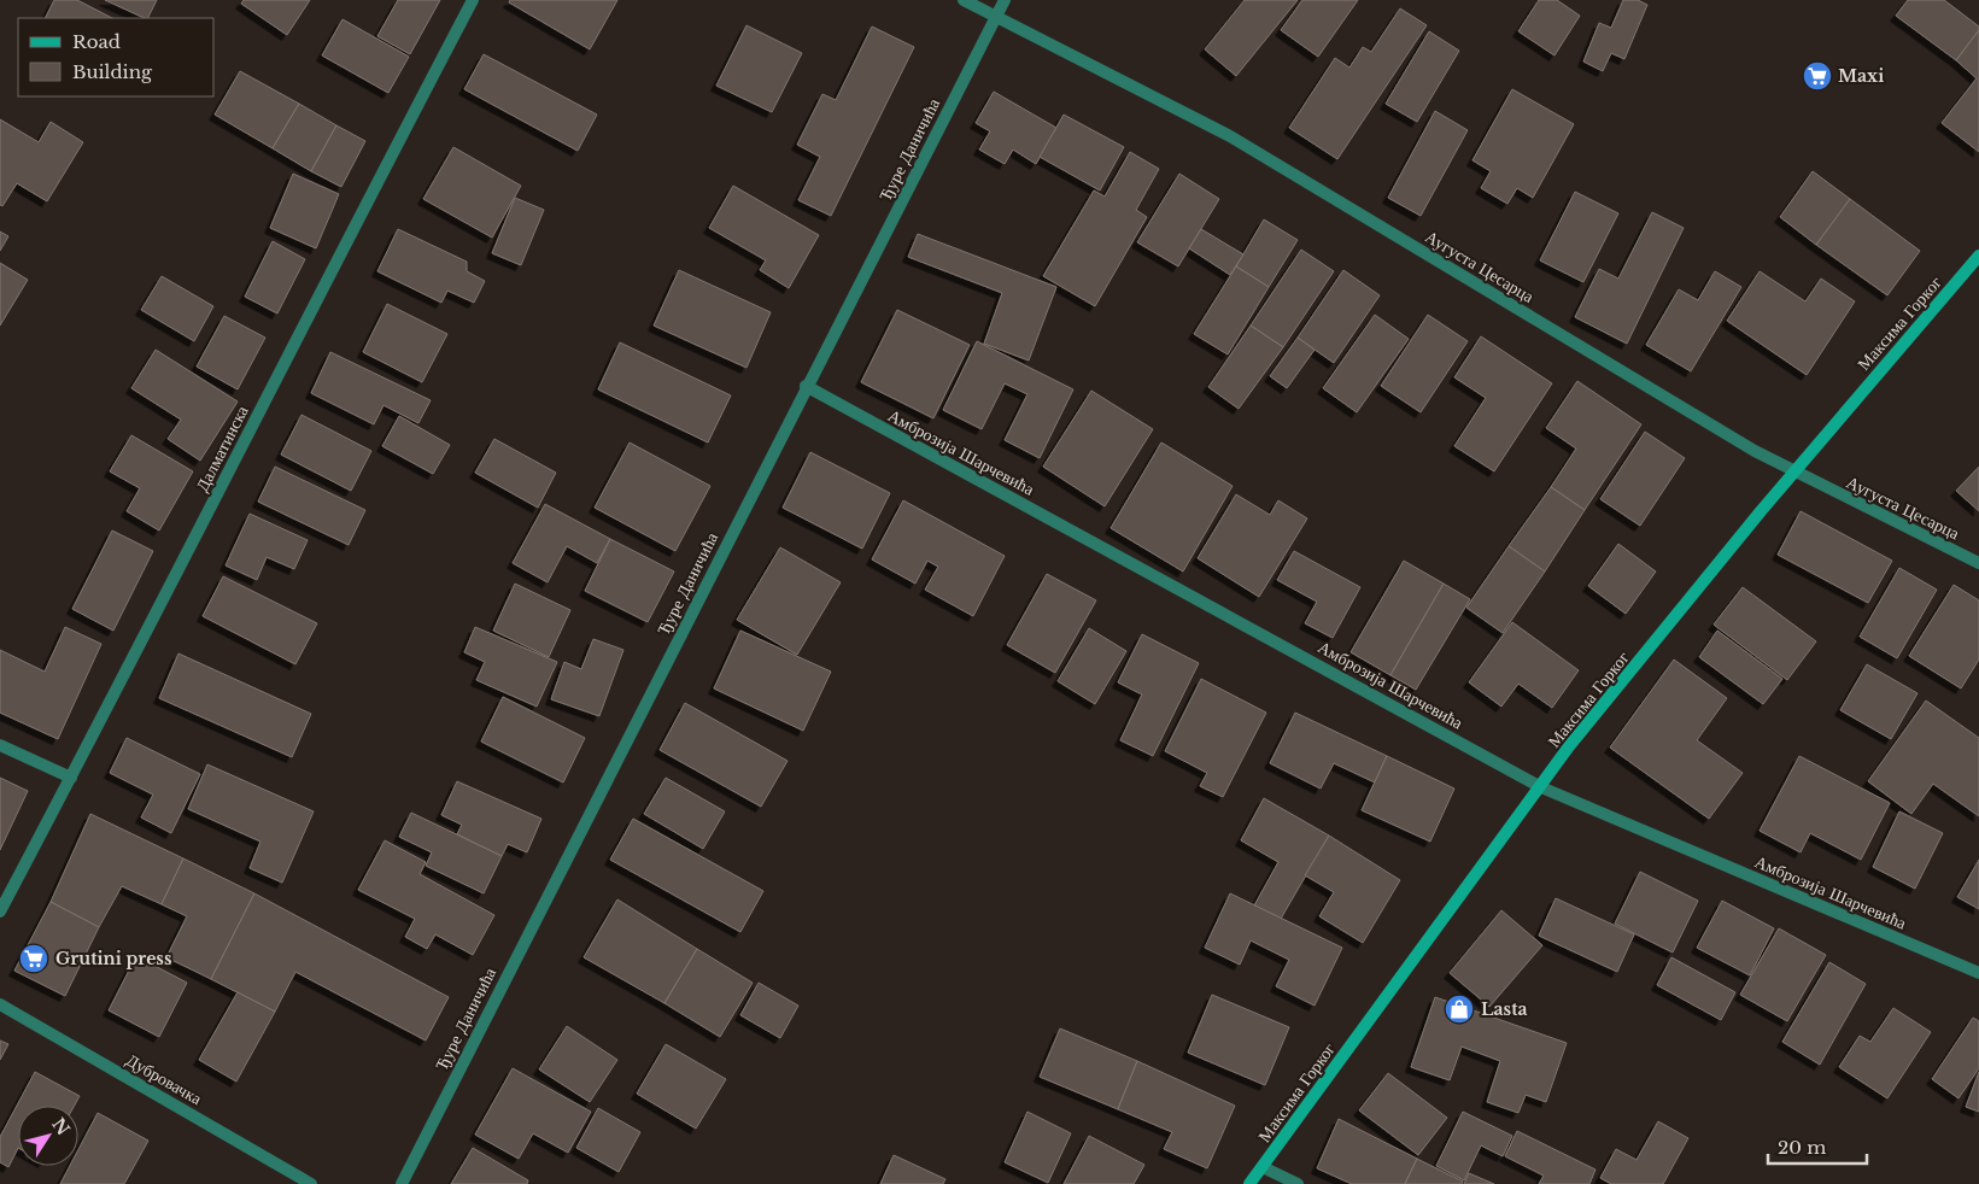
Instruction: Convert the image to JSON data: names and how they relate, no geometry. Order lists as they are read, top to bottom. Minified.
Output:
{"streets":{"street":["Ђуре Даничића","Аугуста Цесарца","Максима Горког","Далматинска","Амброзија Шарчевића","Дубровачка"]},"crossings":[["Ђуре Даничића","Аугуста Цесарца"],["Ђуре Даничића","Амброзија Шарчевића"],["Аугуста Цесарца","Максима Горког"],["Максима Горког","Амброзија Шарчевића"]],"places":{"supermarket":["Maxi","Grutini press"],"shop":["Lasta"]},"legend":["Road","Building"],"scale_bar":"20 m","north":"top right"}
